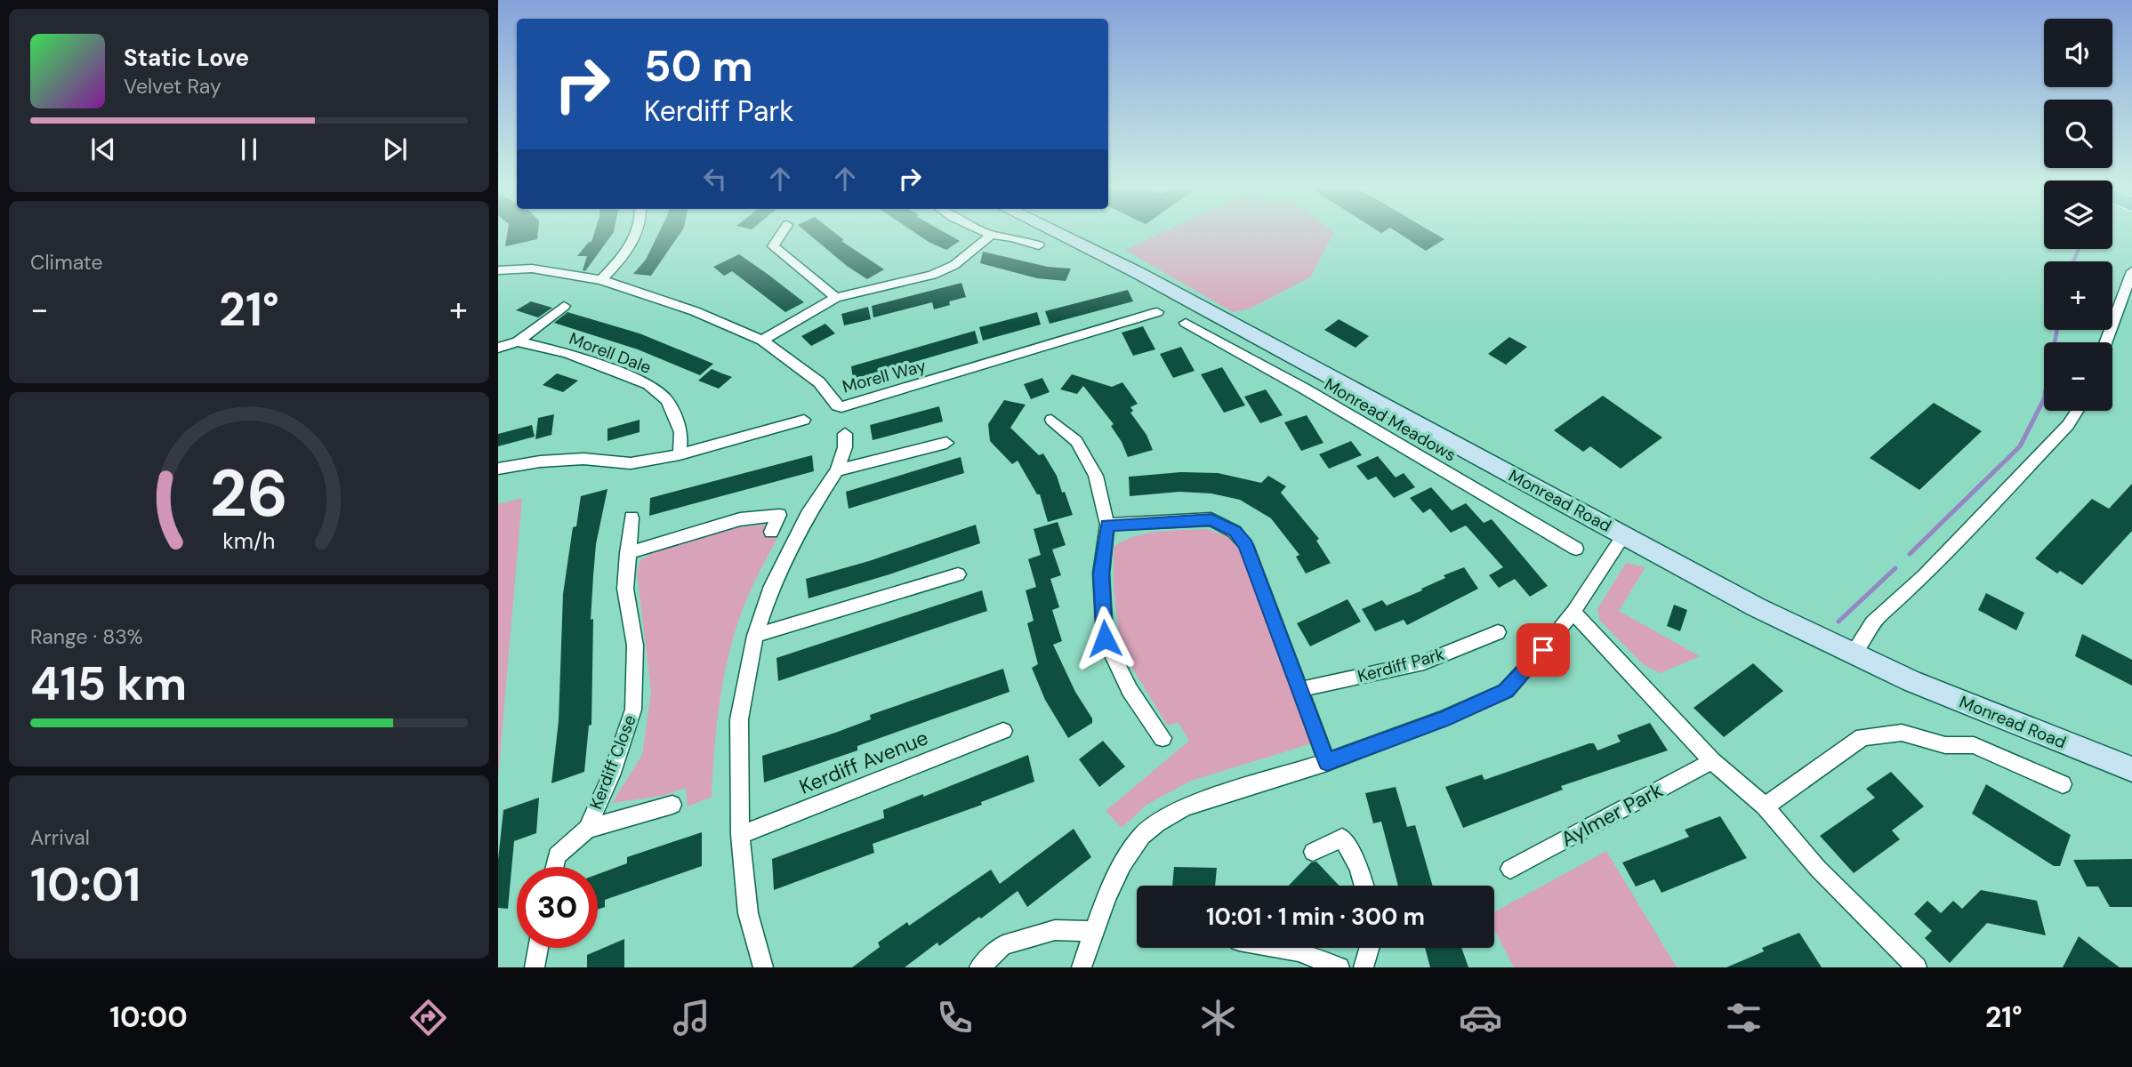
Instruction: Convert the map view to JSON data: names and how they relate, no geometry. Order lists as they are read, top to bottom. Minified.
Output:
{"streets":{"street":["Morell Dale","Morell Way","Monread Meadows","Monread Road","Kerdiff Park","Kerdiff Close","Kerdiff Avenue","Aylmer Park"]},"page":{"map_buttons":["+","−"],"turn":["50 m","Kerdiff Park"],"song":["Static Love","Velvet Ray"],"tile":["Climate",["Range · 83%","415 km"],["Arrival","10:01"]],"heat":["−","21°","+"],"limit":"30","trip":"10:01 · 1 min · 300 m","tabs":["10:00","21°"],"gauge":["26","km/h"]}}
